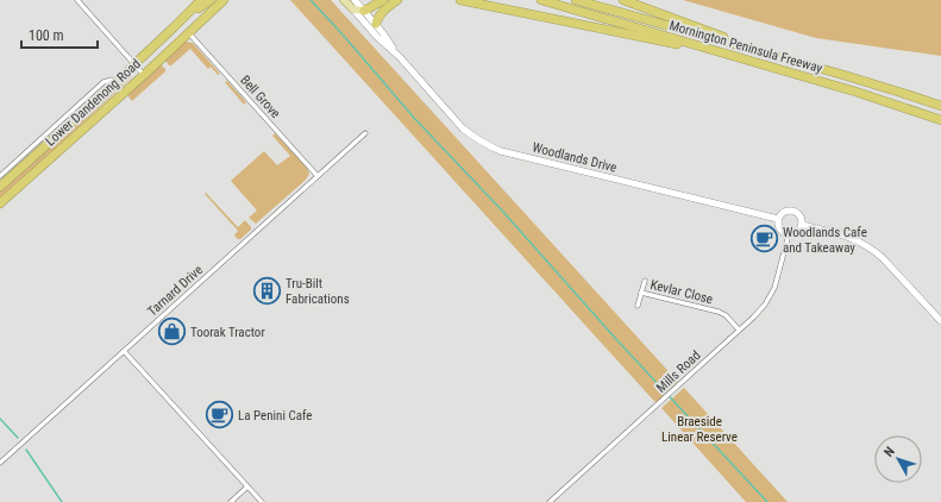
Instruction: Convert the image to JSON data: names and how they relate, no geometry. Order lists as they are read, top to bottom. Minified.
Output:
{"streets":{"highway":["Mornington Peninsula Freeway","Lower Dandenong Road"],"main road":["Woodlands Drive"],"street":["Bell Grove","Tarnard Drive","Kevlar Close","Mills Road"]},"crossings":[["Bell Grove","Lower Dandenong Road"],["Bell Grove","Tarnard Drive"],["Woodlands Drive","Mills Road"],["Kevlar Close","Mills Road"]],"parks":["Braeside Linear Reserve"],"places":{"cafe":["Woodlands Cafe and Takeaway","La Penini Cafe"],"building":["Tru-Bilt Fabrications"],"shop":["Toorak Tractor"]},"scale_bar":"100 m","north":"top left"}
